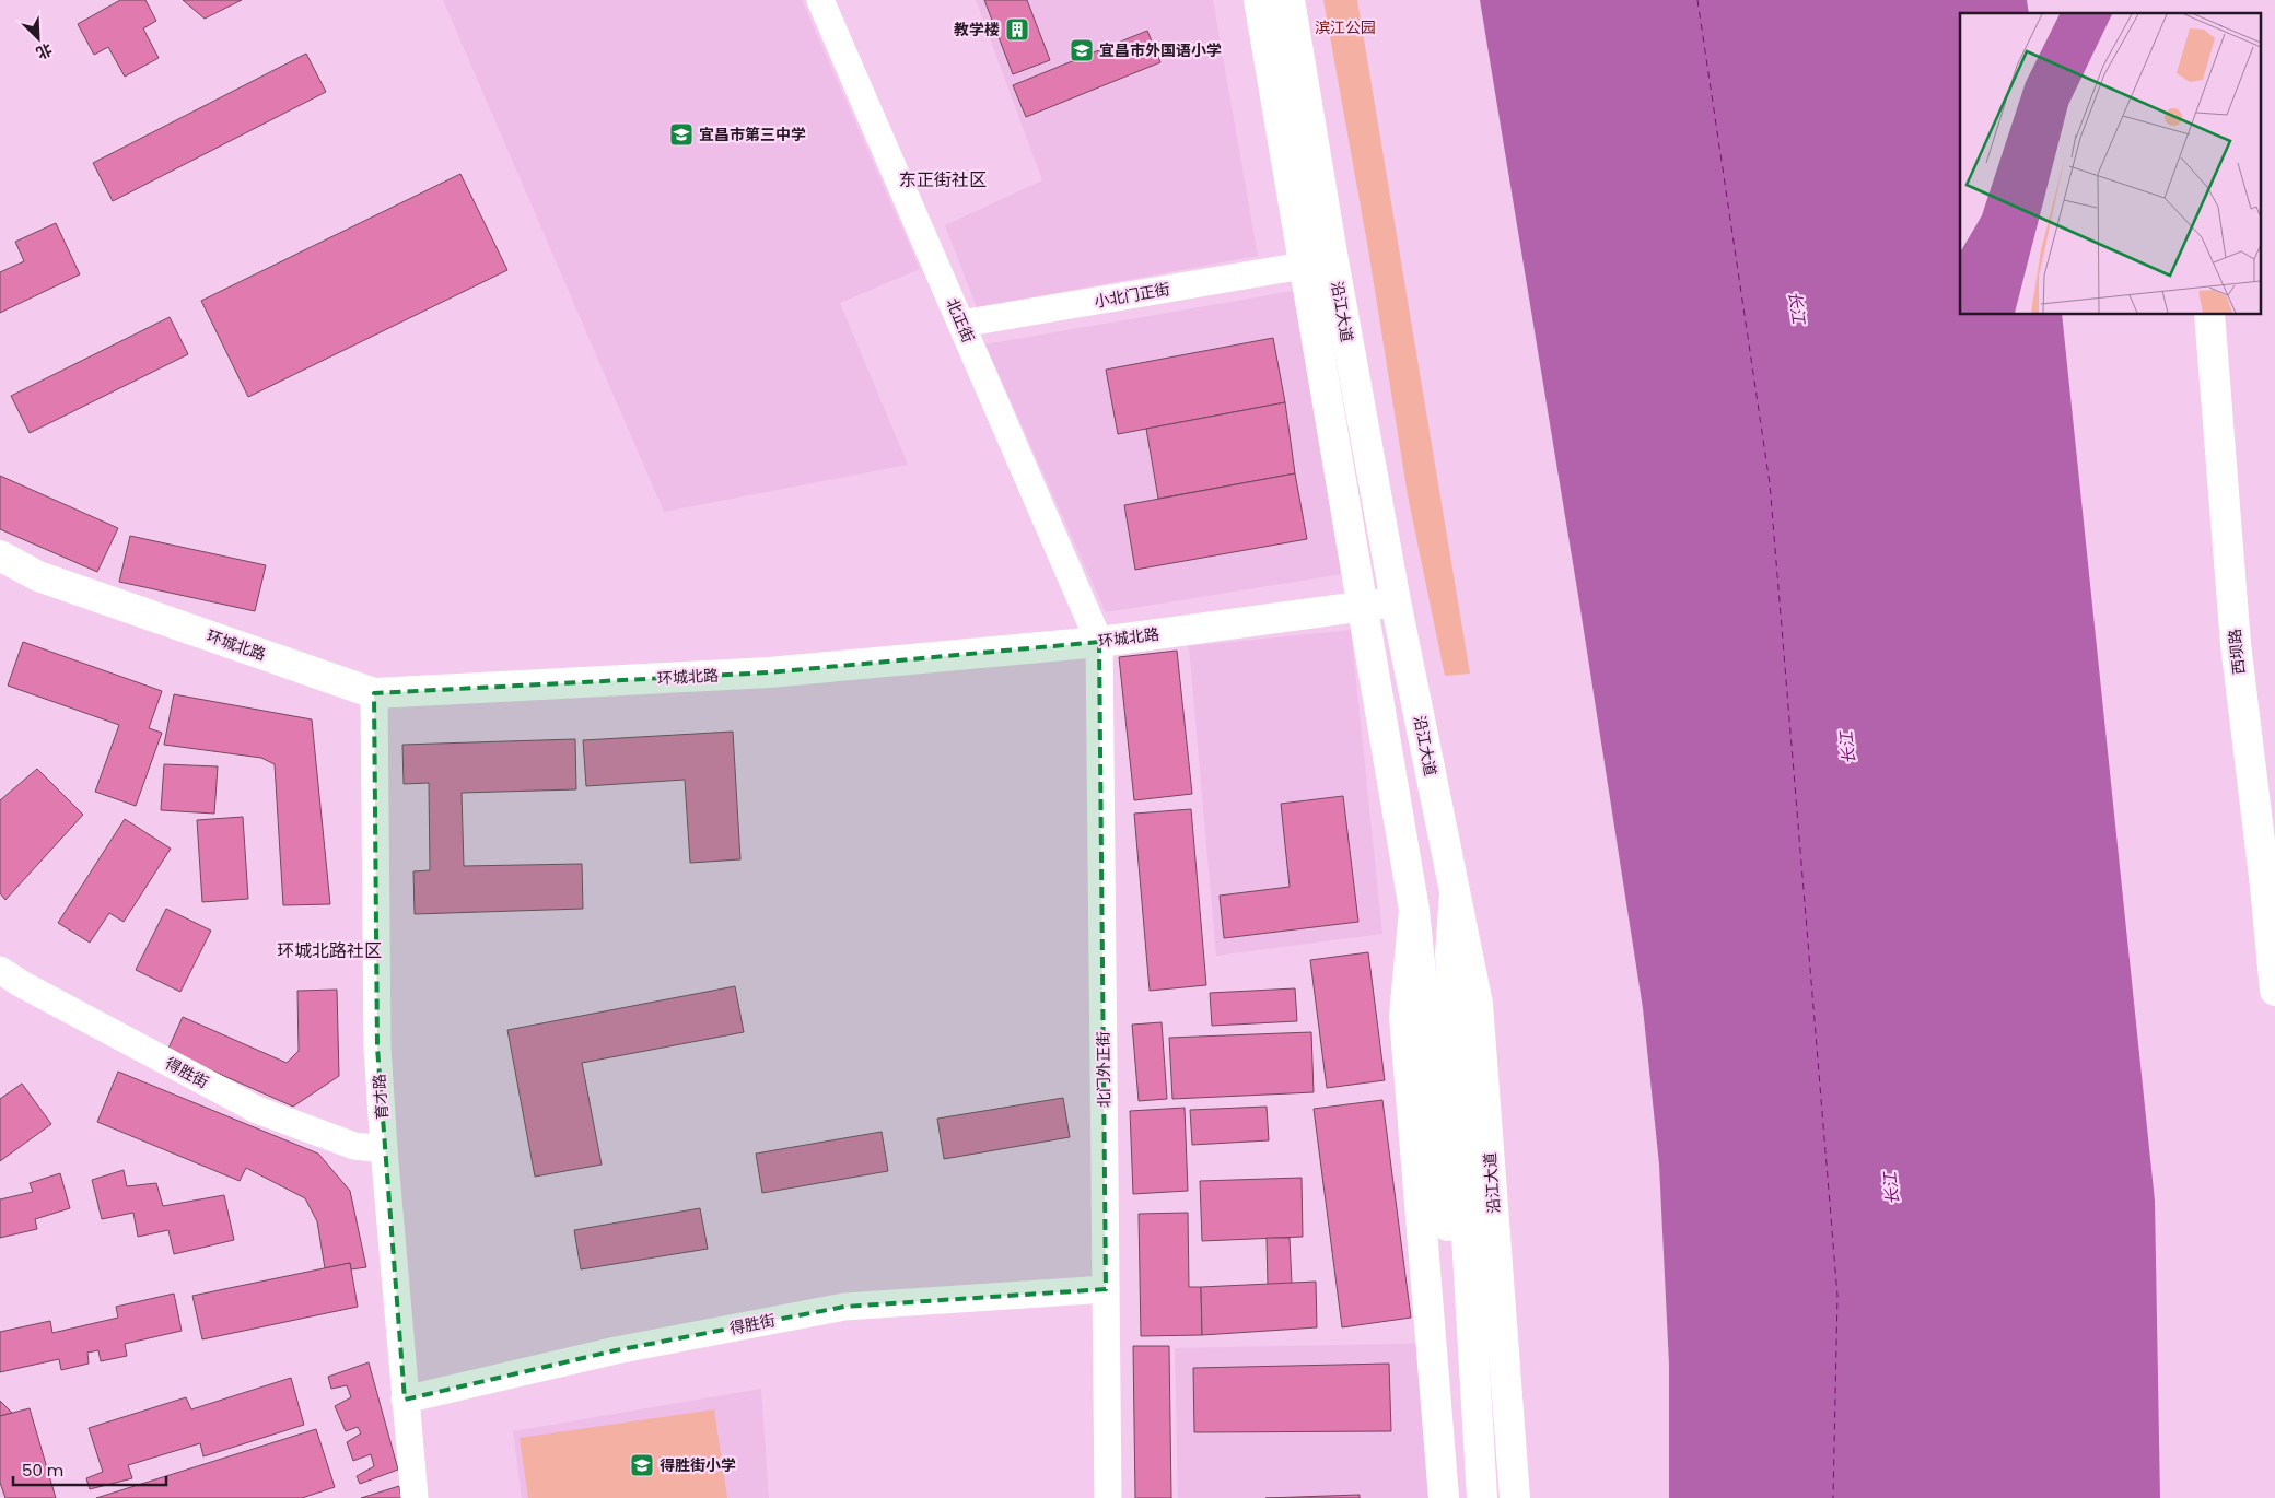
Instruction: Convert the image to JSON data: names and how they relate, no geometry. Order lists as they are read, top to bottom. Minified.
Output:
{"streets":{"main road":["沿江大道","环城北路","西坝路"],"street":["小北门正街","北正街","北门外正街","得胜街","育才路"]},"crossings":[["小北门正街","沿江大道"],["小北门正街","北正街"],["沿江大道","环城北路"],["北正街","环城北路"],["北正街","北门外正街"],["环城北路","北门外正街"],["环城北路","育才路"],["北门外正街","得胜街"],["得胜街","育才路"]],"districts":["东正街社区","环城北路社区"],"water":["长江"],"parks":["滨江公园"],"places":{"building":["教学楼"],"school or university":["宜昌市外国语小学","宜昌市第三中学","得胜街小学"]},"scale_bar":"50 m","north":"bottom right"}
